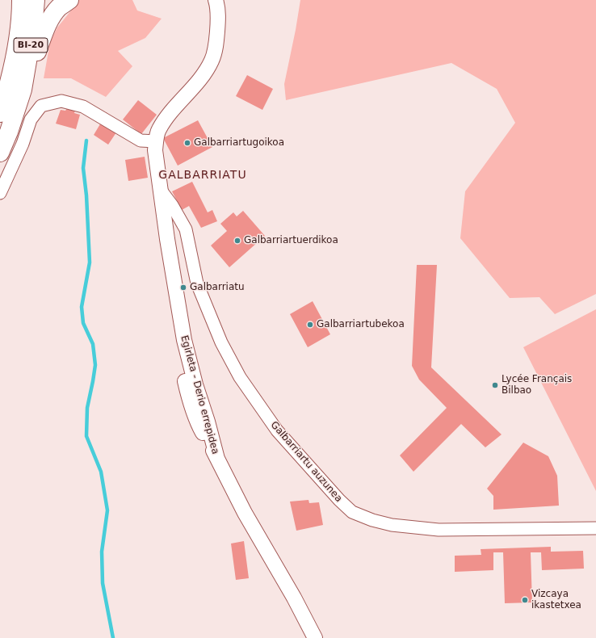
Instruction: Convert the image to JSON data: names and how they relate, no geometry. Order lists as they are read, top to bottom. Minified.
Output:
{"streets":{"main road":["BI-20"],"street":["Egirleta - Derio errepidea","Galbarriartu auzunea"]},"crossings":[["Egirleta - Derio errepidea","Galbarriartu auzunea"]],"districts":["GALBARRIATU"],"places":["Galbarriartugoikoa","Galbarriartuerdikoa","Galbarriatu","Galbarriartubekoa","Lycée Français Bilbao","Vizcaya ikastetxea"]}
